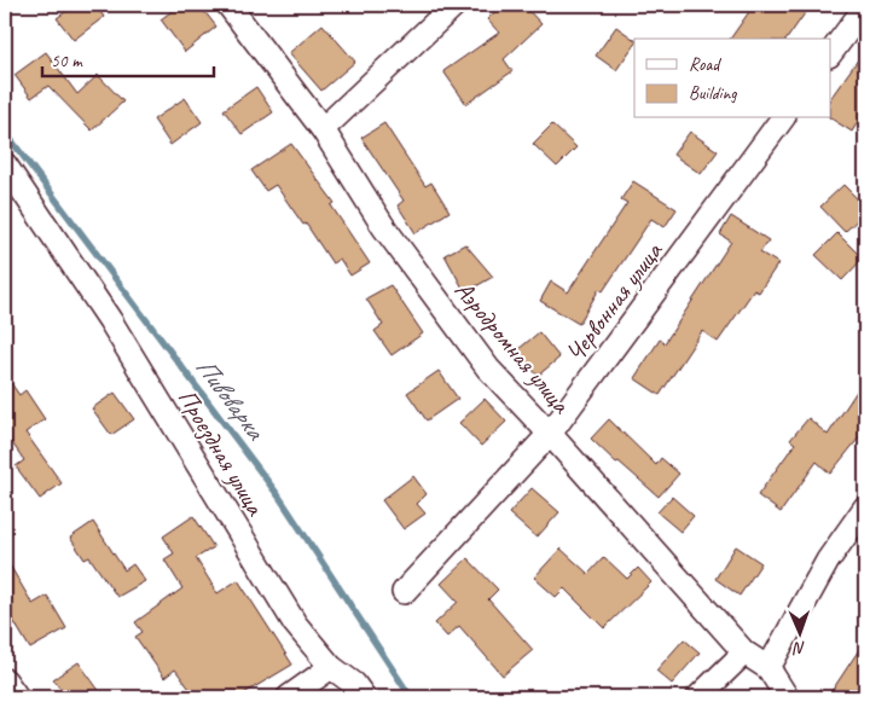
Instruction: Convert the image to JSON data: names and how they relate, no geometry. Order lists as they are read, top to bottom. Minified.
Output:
{"streets":{"street":["Червонная улица","Аэродромная улица","Проездная улица"]},"crossings":[["Червонная улица","Аэродромная улица"]],"water":["Пивоварка"],"legend":["Road","Building"],"scale_bar":"50 m","north":"bottom"}
